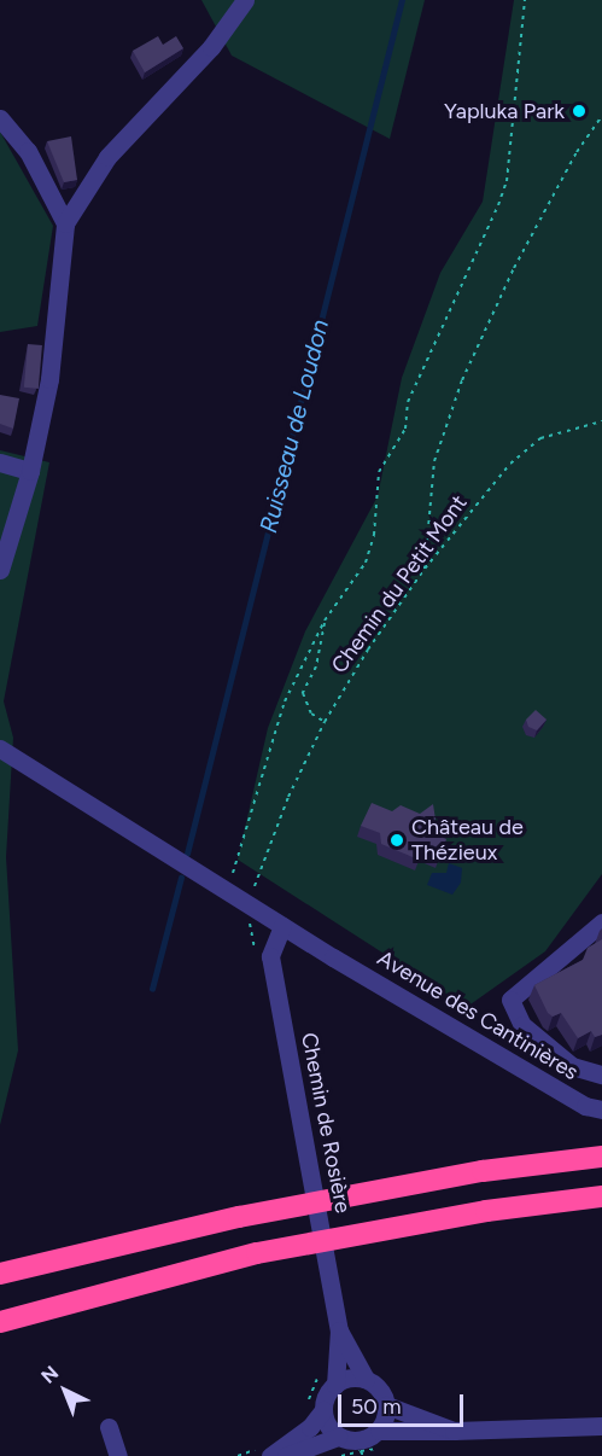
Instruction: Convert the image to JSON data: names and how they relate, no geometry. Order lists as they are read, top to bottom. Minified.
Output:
{"streets":{"street":["Avenue des Cantinières","Chemin de Rosière"],"path":["Chemin du Petit Mont"]},"crossings":[["Avenue des Cantinières","Chemin de Rosière"]],"water":["Ruisseau de Loudon"],"places":["Yapluka Park","Château de Thézieux"],"scale_bar":"50 m","north":"top left"}
